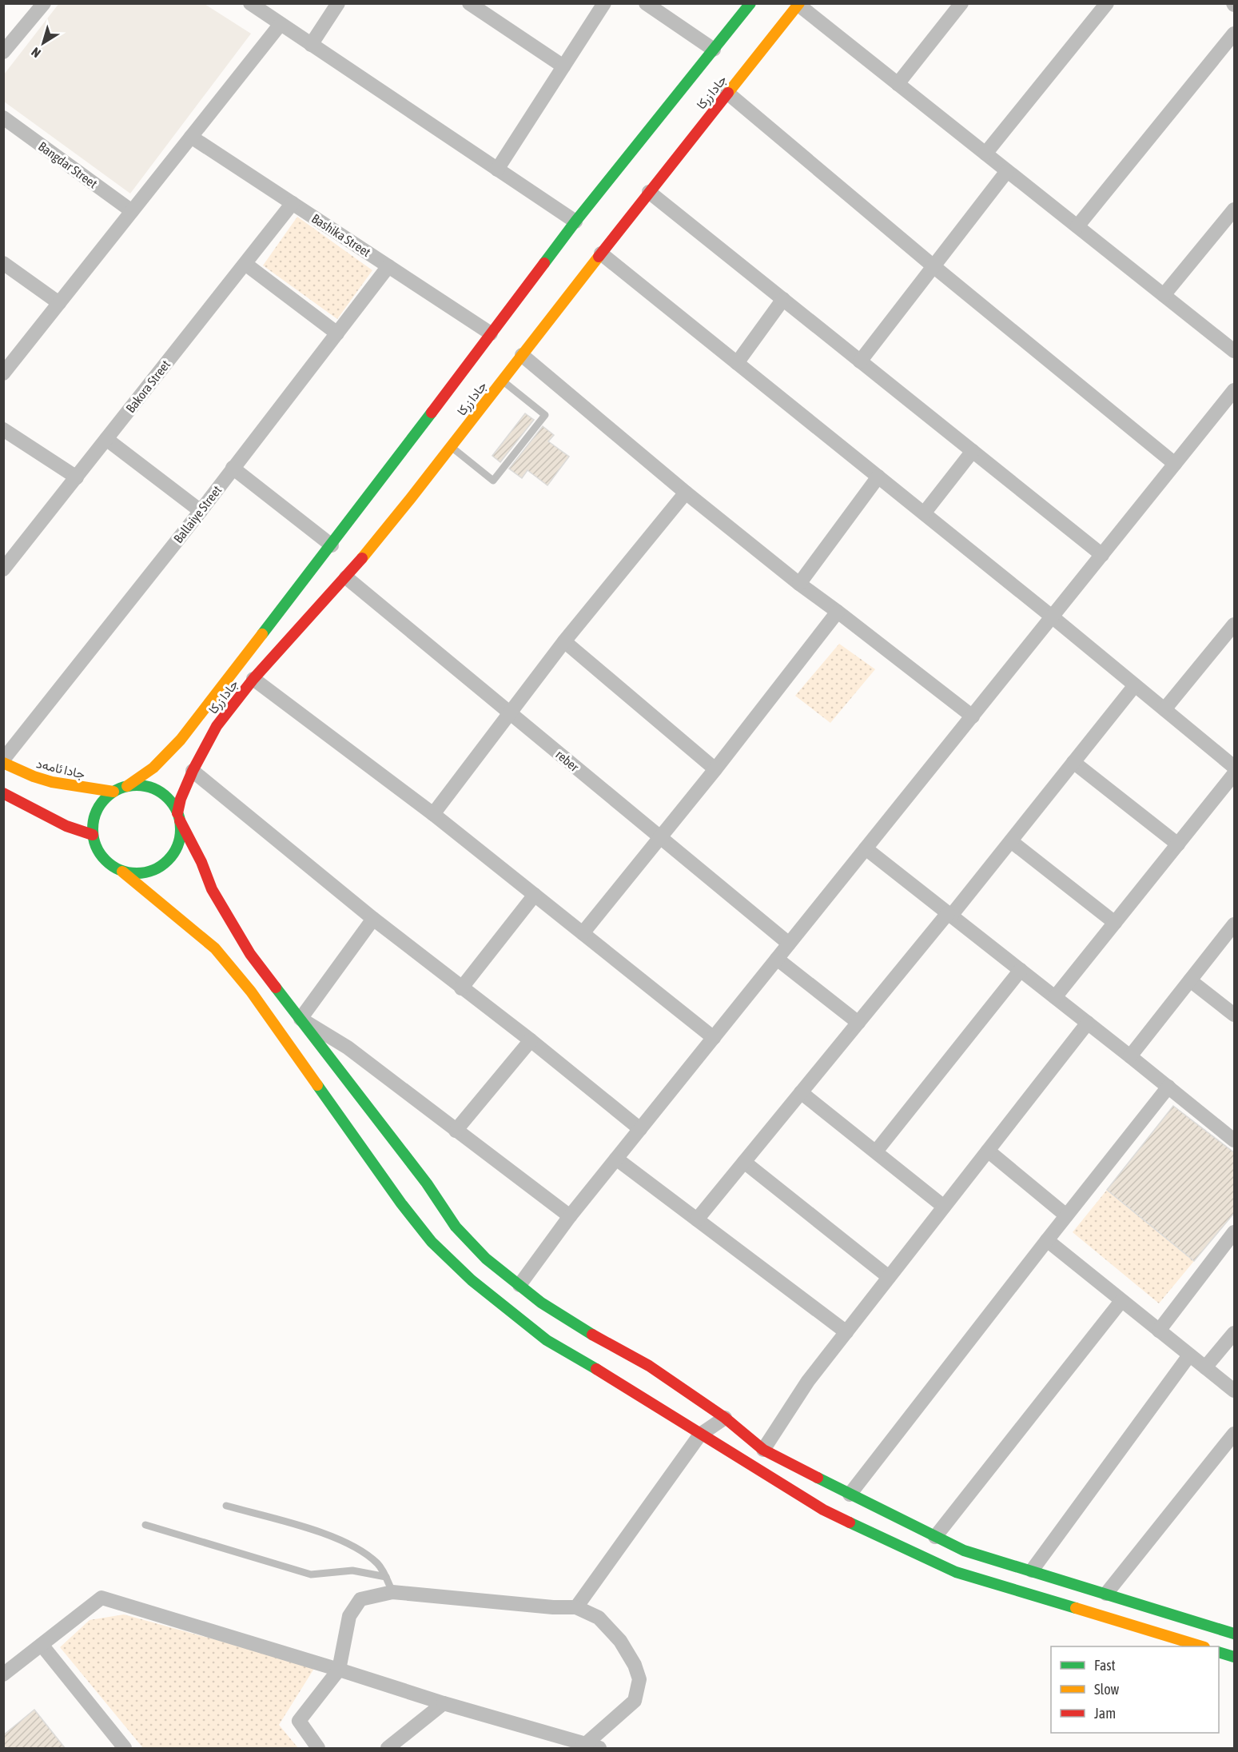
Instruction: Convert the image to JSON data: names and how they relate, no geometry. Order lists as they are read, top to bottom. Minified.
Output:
{"streets":{"main road":["جادا زرکا","جادا ئامەد"],"street":["Bangdar Street","Bashika Street","Bakora Street","Ballaiye Street","reber"]},"crossings":[["جادا زرکا","Bashika Street"],["جادا زرکا","reber"],["جادا زرکا","جادا ئامەد"],["Bashika Street","Bakora Street"],["Bashika Street","Ballaiye Street"],["Ballaiye Street","جادا ئامەد"]],"legend":["Fast","Slow","Jam"],"north":"bottom left"}
